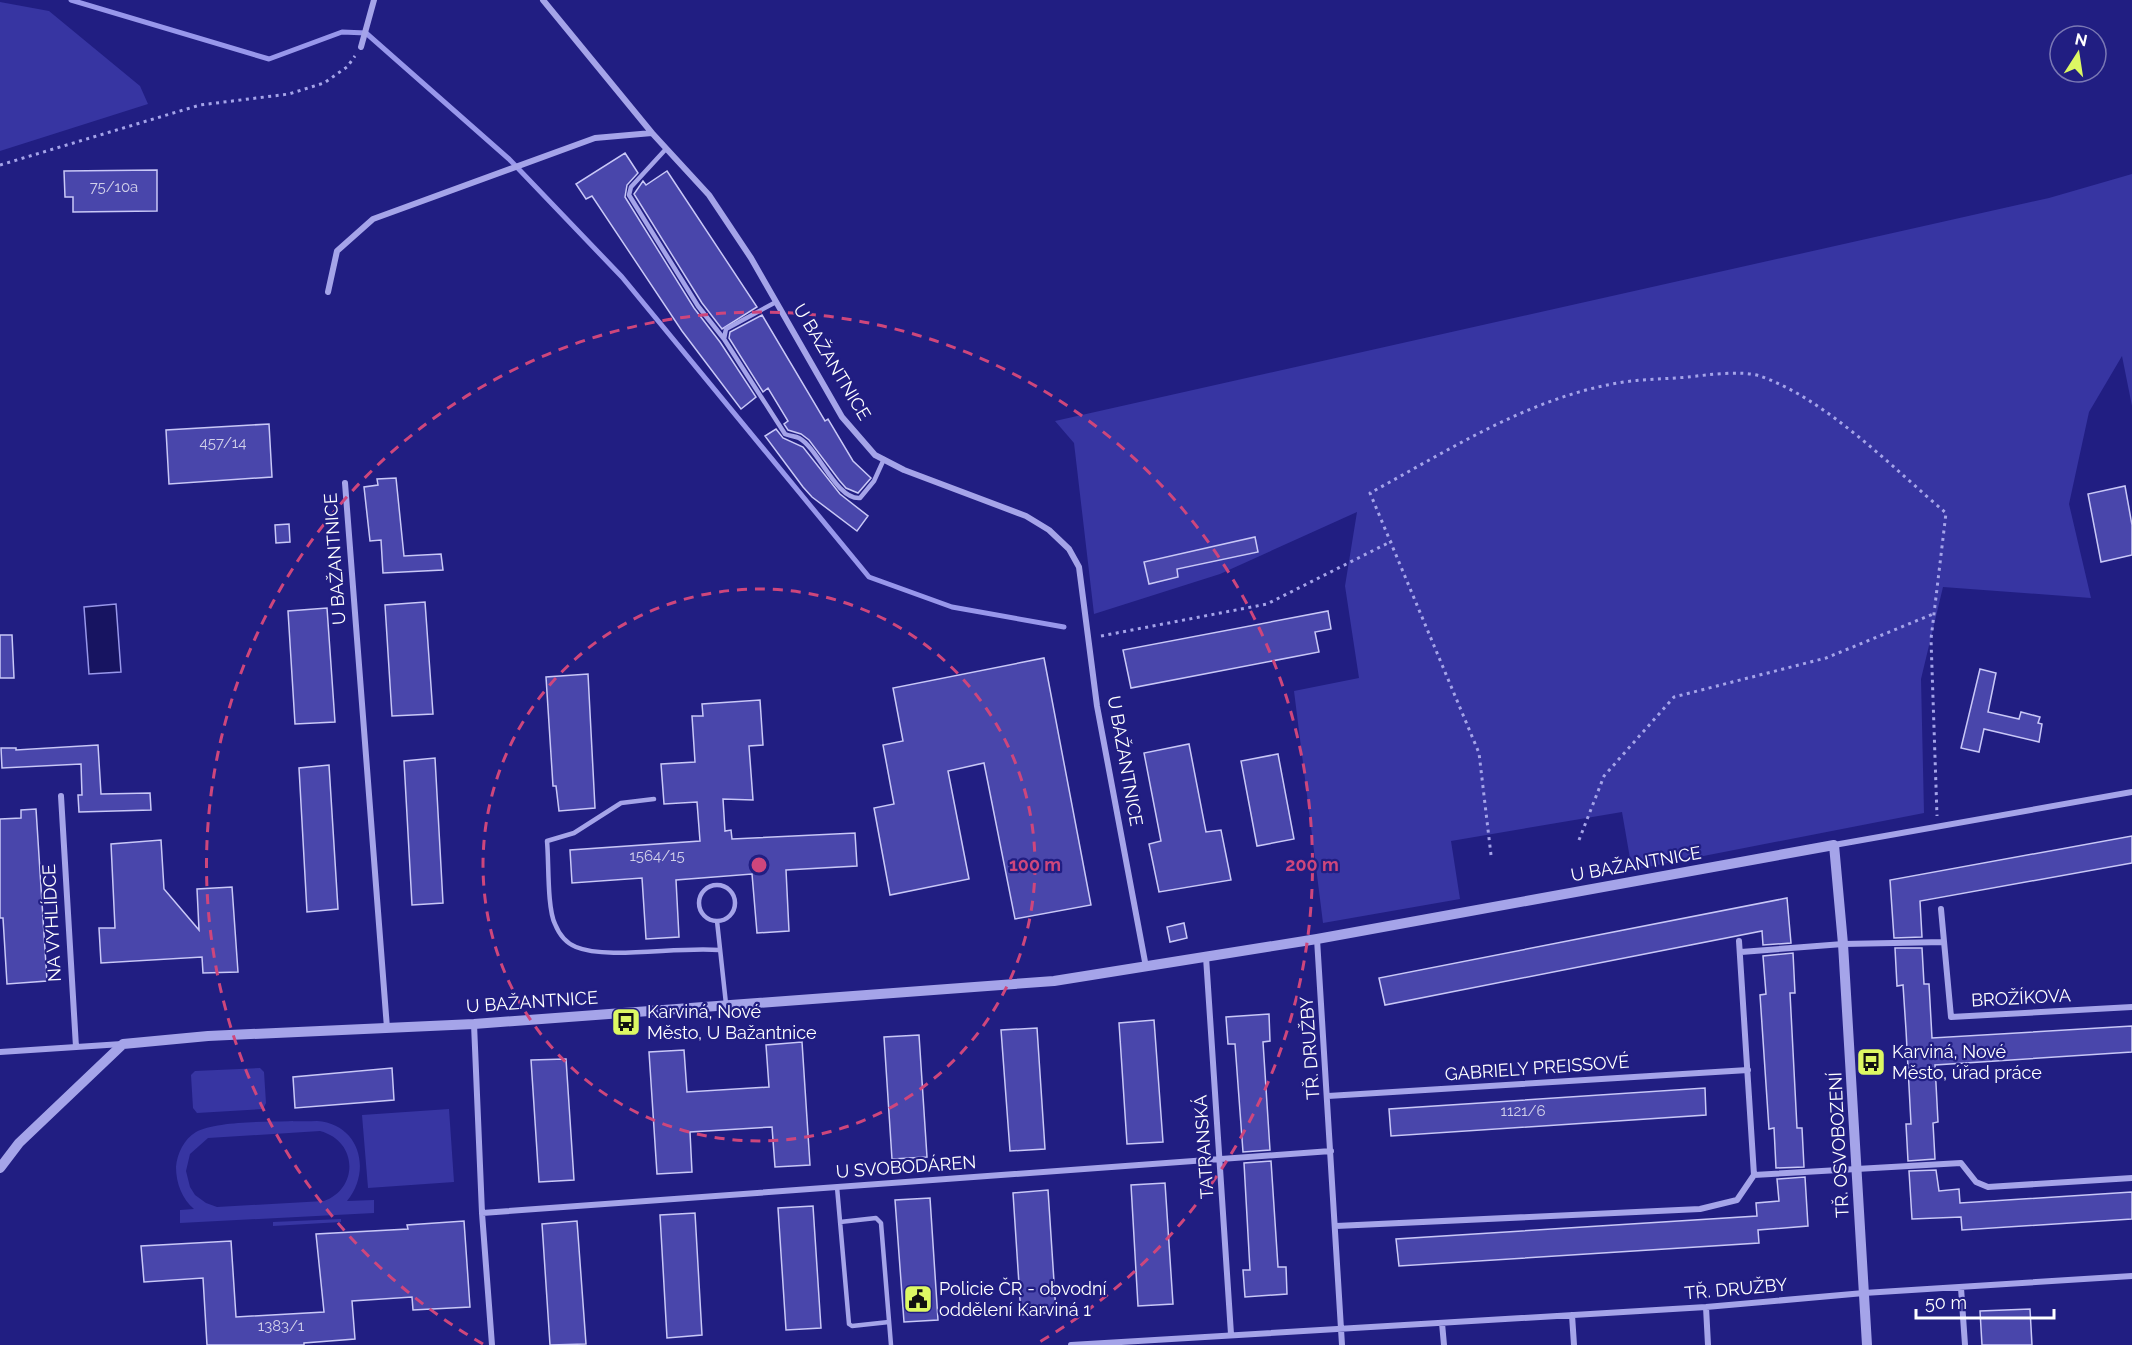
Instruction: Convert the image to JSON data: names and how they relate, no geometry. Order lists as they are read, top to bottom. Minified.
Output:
{"streets":{"street":["U BAŽANTNICE","NA VYHLÍDCE","BROŽÍKOVA","TŘ. DRUŽBY","GABRIELY PREISSOVÉ","TŘ. OSVOBOZENÍ","TATRANSKÁ","U SVOBODÁREN"]},"crossings":[["U BAŽANTNICE","TŘ. DRUŽBY"],["U BAŽANTNICE","TŘ. OSVOBOZENÍ"],["U BAŽANTNICE","TATRANSKÁ"],["TŘ. DRUŽBY","GABRIELY PREISSOVÉ"],["TŘ. DRUŽBY","TŘ. OSVOBOZENÍ"],["TŘ. DRUŽBY","TATRANSKÁ"],["TŘ. DRUŽBY","U SVOBODÁREN"],["TATRANSKÁ","U SVOBODÁREN"]],"places":{"bus stop":["Karviná, Nové Město, U Bažantnice","Karviná, Nové Město, úřad práce"],"public building":["Policie ČR - obvodní oddělení Karviná 1"]},"house_numbers":["75/10a","457/14","1564/15","1121/6","1383/1"],"scale_bar":"50 m","north":"top","rings":["100 m","200 m"]}
